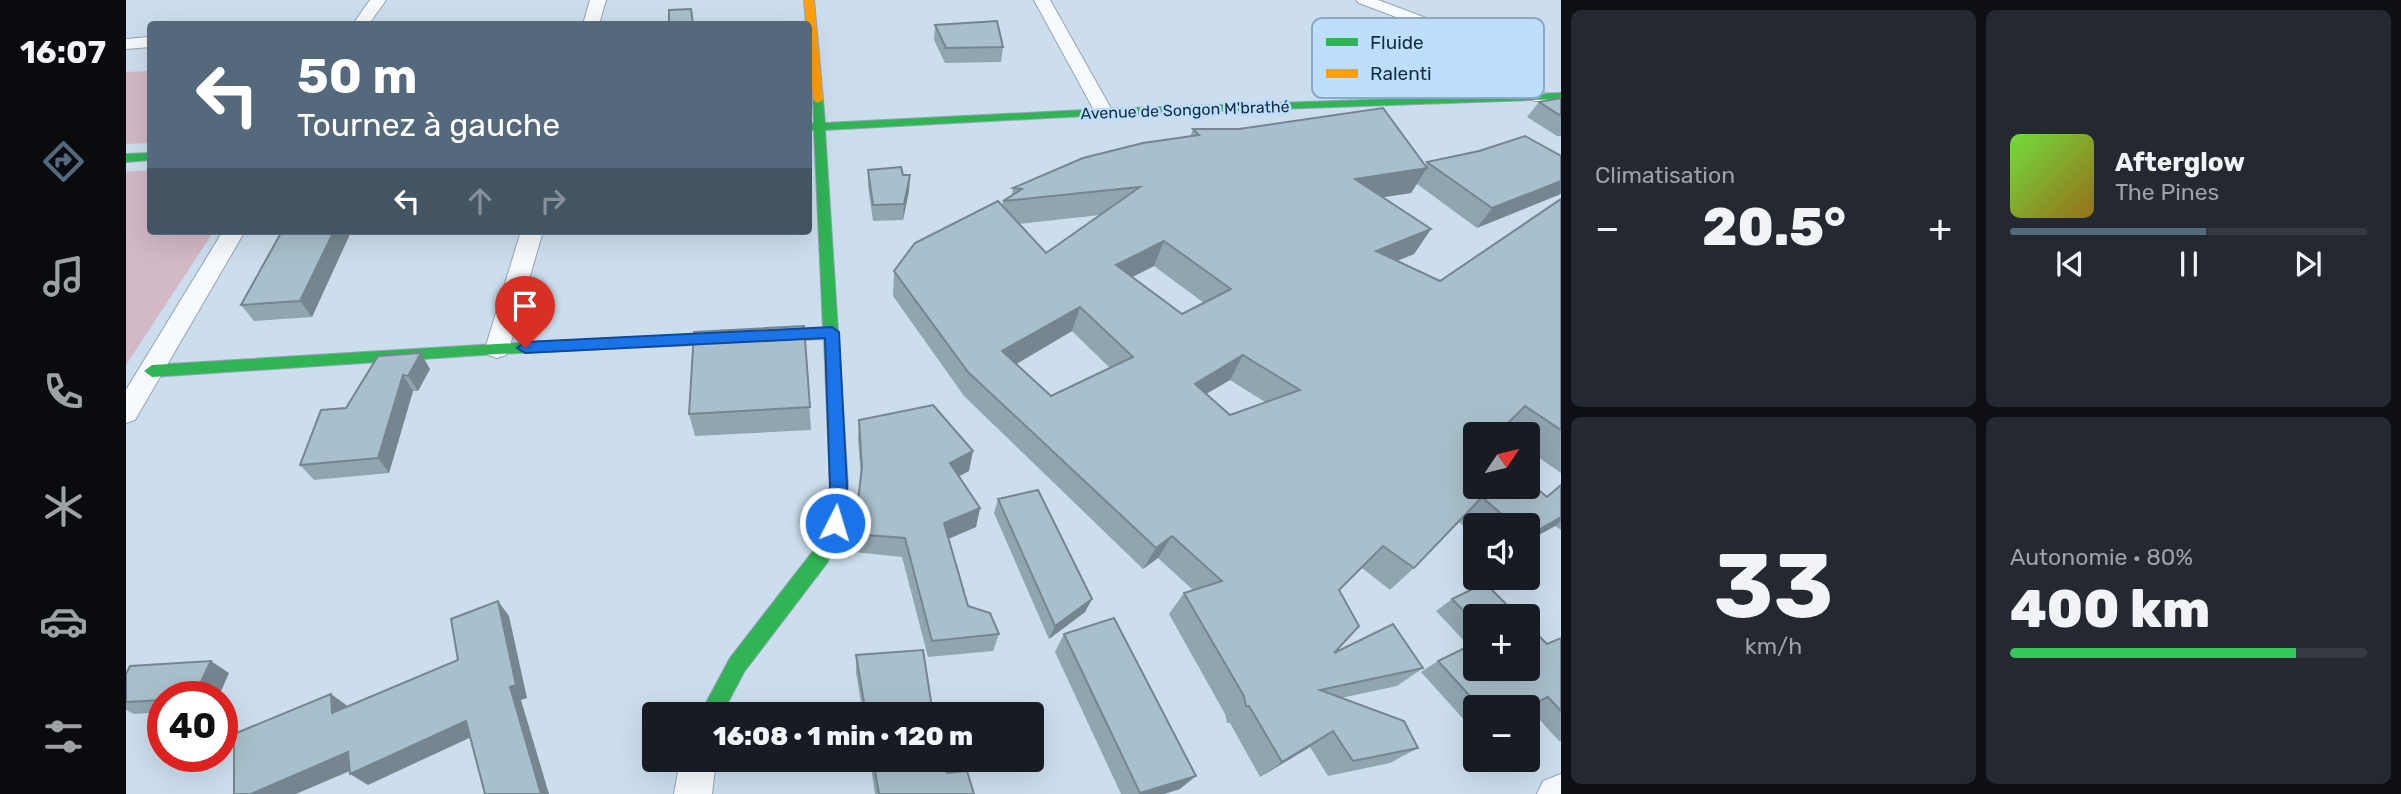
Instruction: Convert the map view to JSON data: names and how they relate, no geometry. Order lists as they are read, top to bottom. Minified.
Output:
{"streets":{"street":["Avenue de Songon M'brathé"]},"legend":["Fluide","Ralenti"],"north":"top right","page":{"tabs":"16:07","tile":["Climatisation",["33","km/h"],["Autonomie · 80%","400 km"]],"turn":["50 m","Tournez à gauche"],"song":["Afterglow","The Pines"],"heat":["−","20.5°","+"],"map_buttons":["+","−"],"limit":"40","trip":"16:08 · 1 min · 120 m"}}
